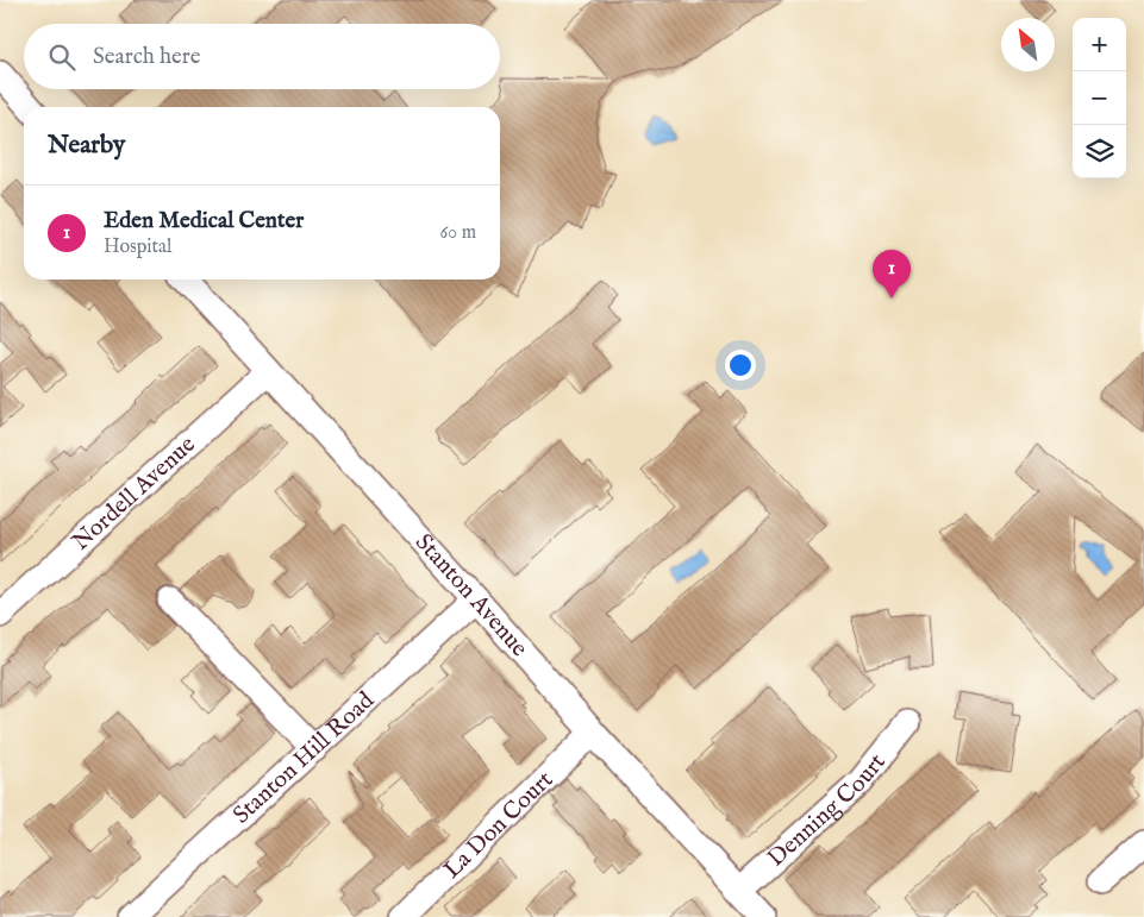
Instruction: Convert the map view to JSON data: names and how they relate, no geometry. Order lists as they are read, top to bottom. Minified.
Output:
{"streets":{"street":["Nordell Avenue","Stanton Avenue","Stanton Hill Road","Denning Court","La Don Court"]},"crossings":[["Nordell Avenue","Stanton Avenue"],["Stanton Avenue","Stanton Hill Road"],["Stanton Avenue","Denning Court"],["Stanton Avenue","La Don Court"]],"north":"top left","page":{"map_buttons":["+","−"],"search":"Search here","heading":"Nearby","list":[{"mark":"1","name":"Eden Medical Center","note":"Hospital","value":"60 m"}],"pins":"1"}}
